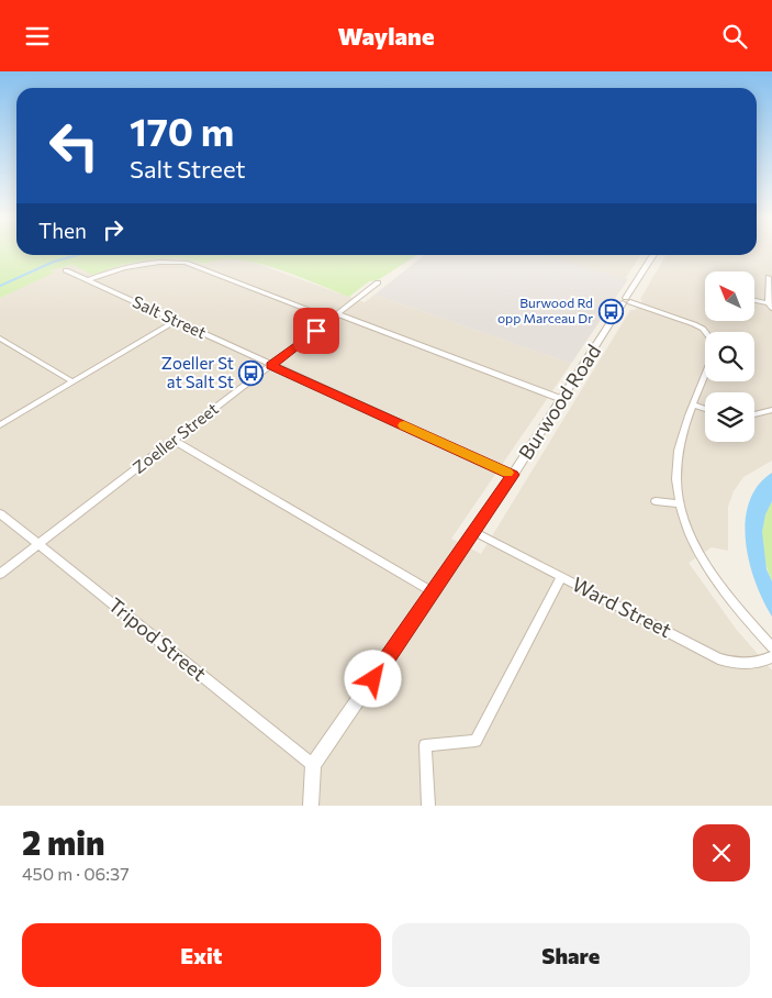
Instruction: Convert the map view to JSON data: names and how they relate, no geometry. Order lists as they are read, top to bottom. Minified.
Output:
{"streets":{"street":["Salt Street","Burwood Road","Zoeller Street","Ward Street","Tripod Street"]},"crossings":[["Salt Street","Burwood Road"],["Salt Street","Zoeller Street"],["Burwood Road","Ward Street"],["Burwood Road","Tripod Street"],["Zoeller Street","Tripod Street"]],"places":{"bus stop":["Burwood Rd opp Marceau Dr","Zoeller St at Salt St"]},"north":"top left","page":{"header":"Waylane","turn":["170 m","Salt Street"],"then":"Then","heading":["2 min","450 m · 06:37"],"buttons":["Exit","Share"]}}
